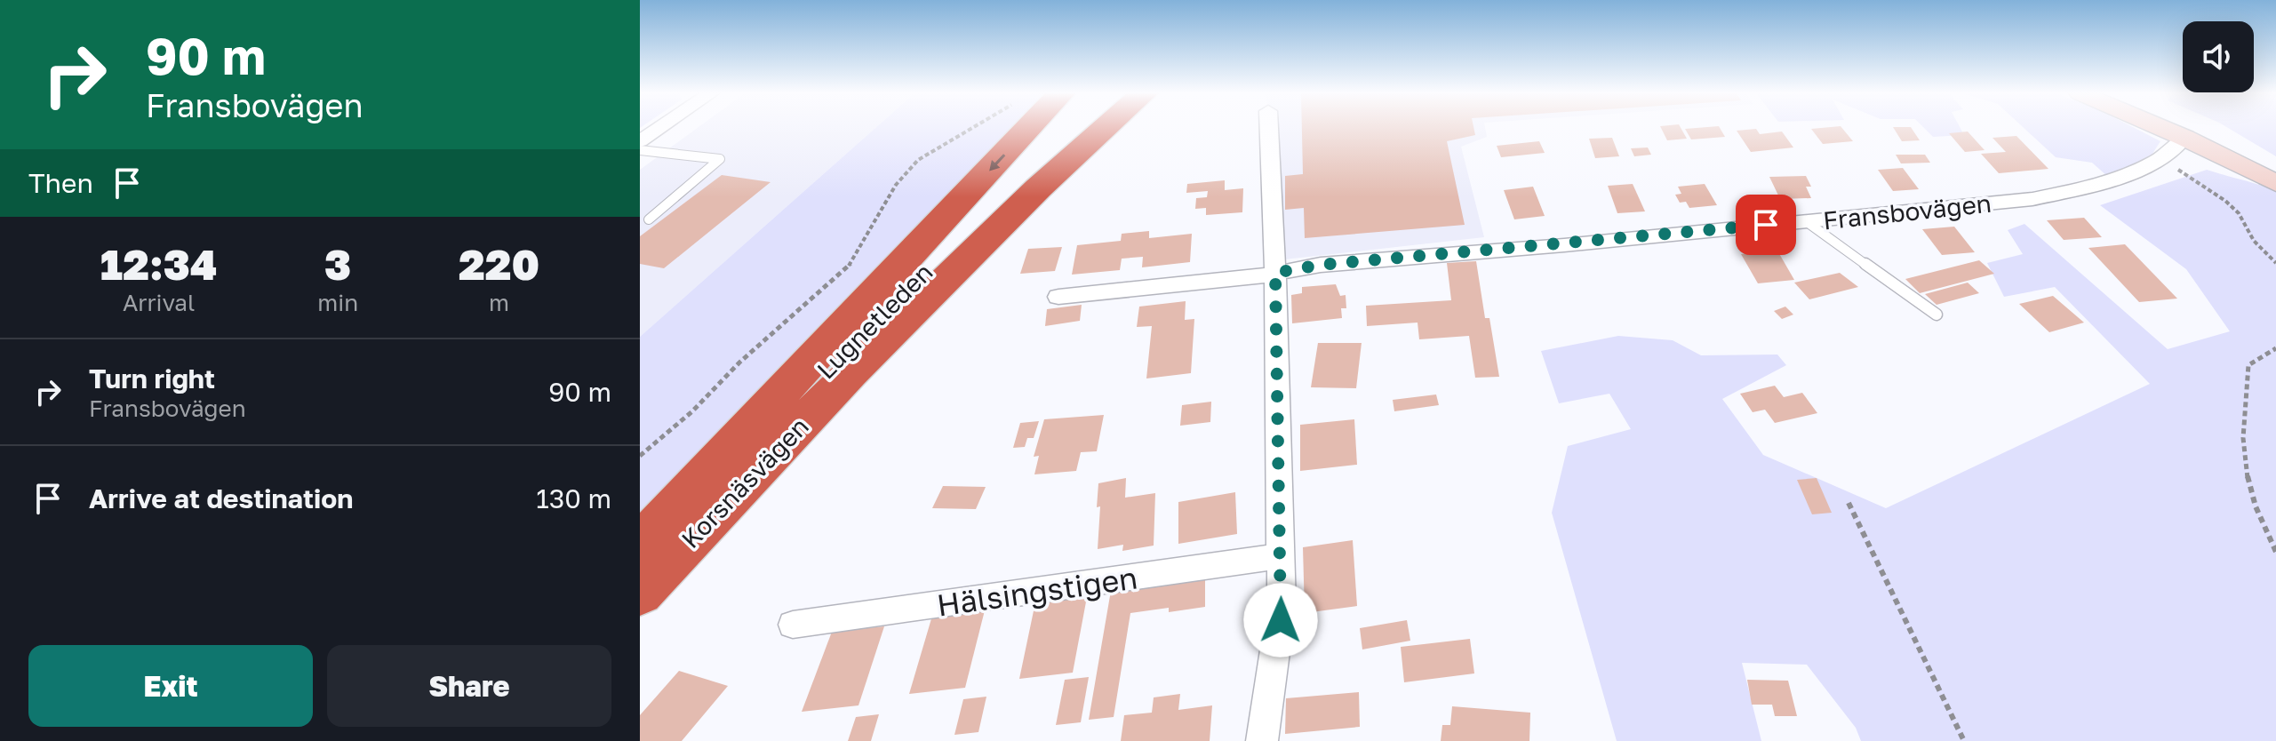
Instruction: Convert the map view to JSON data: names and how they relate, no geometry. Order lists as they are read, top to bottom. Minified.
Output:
{"streets":{"highway":["Lugnetleden","Korsnäsvägen"],"street":["Fransbovägen","Hälsingstigen"]},"page":{"turn":["90 m","Fransbovägen"],"then":"Then","eta":["12:34","Arrival","3","min","220","m"],"list":[{"name":"Turn right","note":"Fransbovägen","value":"90 m"},{"name":"Arrive at destination","value":"130 m"}],"buttons":["Exit","Share"]}}
